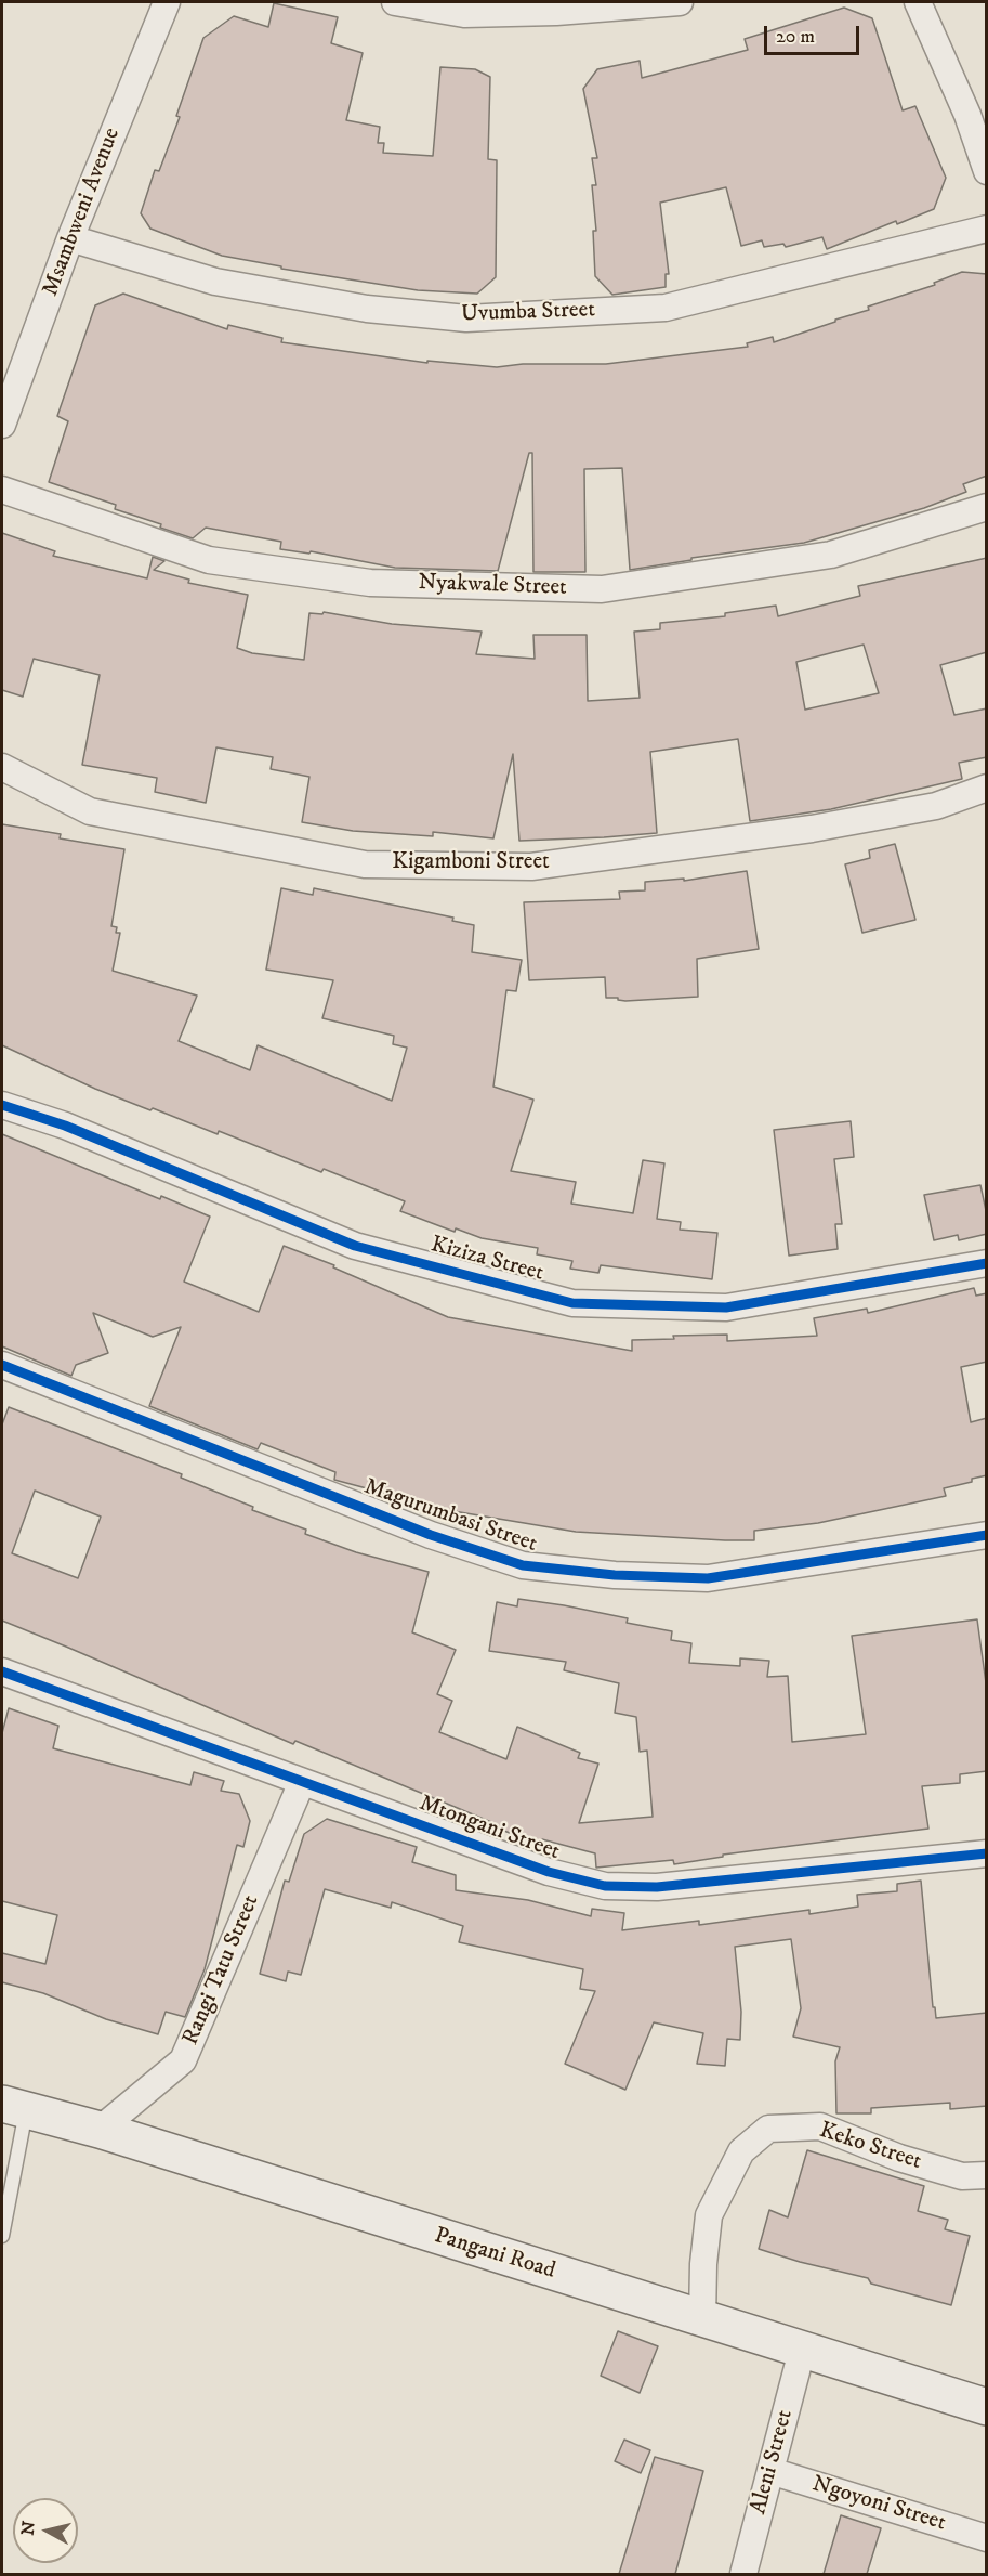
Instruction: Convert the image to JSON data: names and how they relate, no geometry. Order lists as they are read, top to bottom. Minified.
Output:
{"streets":{"main road":["Pangani Road"],"street":["Msambweni Avenue","Uvumba Street","Nyakwale Street","Kigamboni Street","Kiziza Street","Magurumbasi Street","Mtongani Street","Rangi Tatu Street","Keko Street","Aleni Street","Ngoyoni Street"]},"crossings":[["Msambweni Avenue","Uvumba Street"],["Mtongani Street","Rangi Tatu Street"],["Rangi Tatu Street","Pangani Road"],["Keko Street","Pangani Road"],["Pangani Road","Aleni Street"],["Aleni Street","Ngoyoni Street"]],"scale_bar":"20 m","north":"left"}
